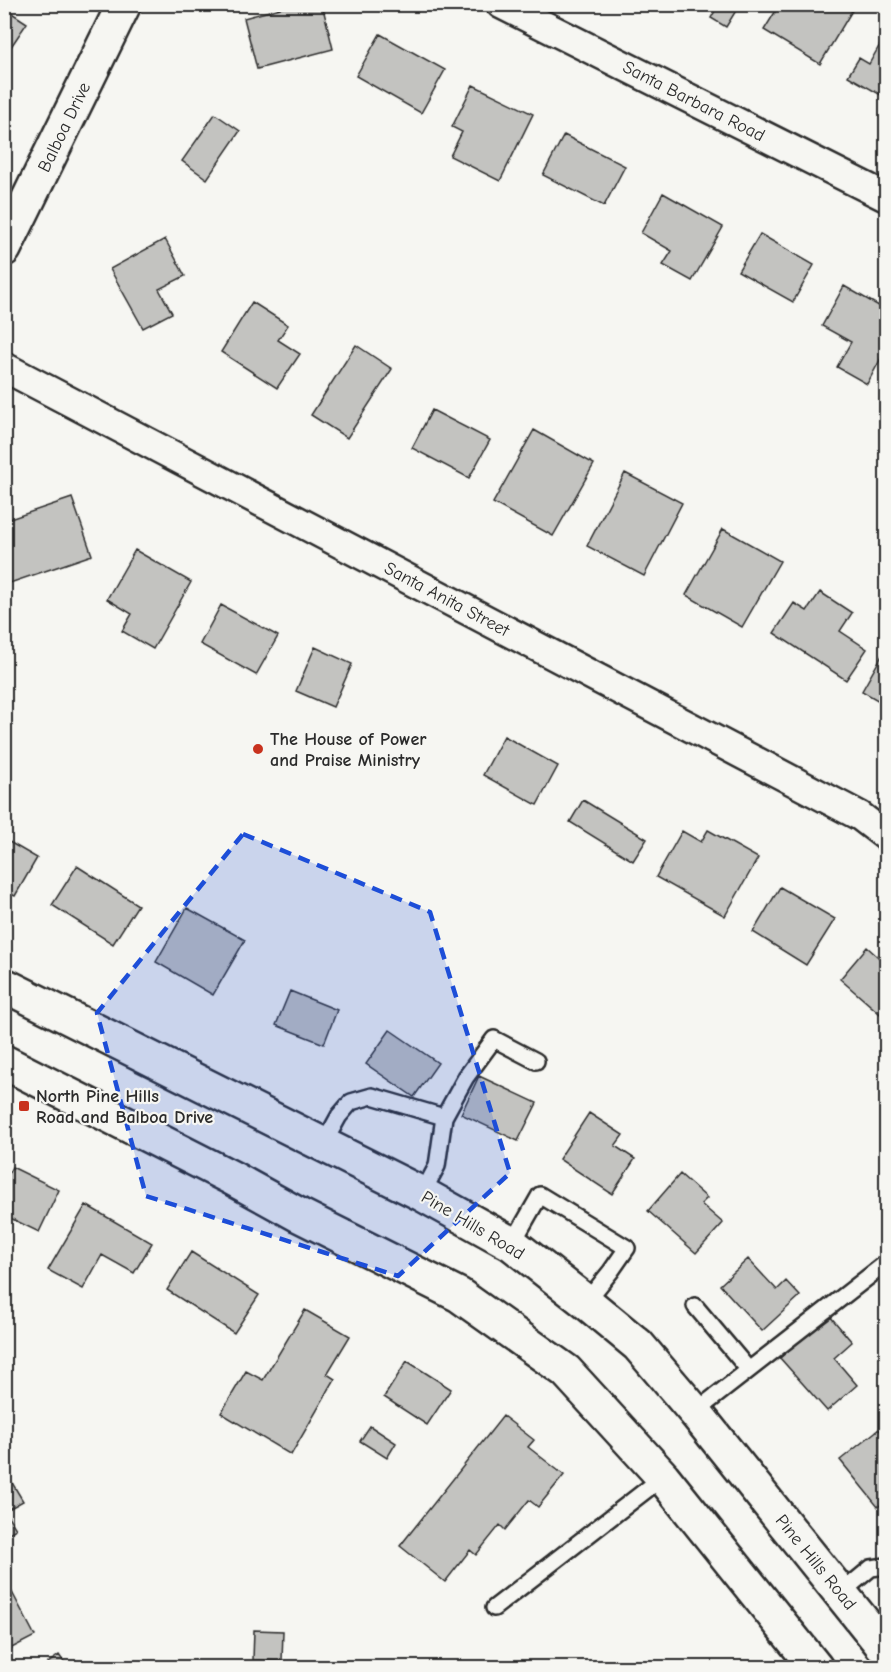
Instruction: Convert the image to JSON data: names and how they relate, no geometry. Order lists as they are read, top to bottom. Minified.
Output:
{"streets":{"main road":["Balboa Drive","Pine Hills Road"],"street":["Santa Barbara Road","Santa Anita Street"]},"places":{"other":["The House of Power and Praise Ministry"],"transit":["North Pine Hills Road and Balboa Drive"]}}
